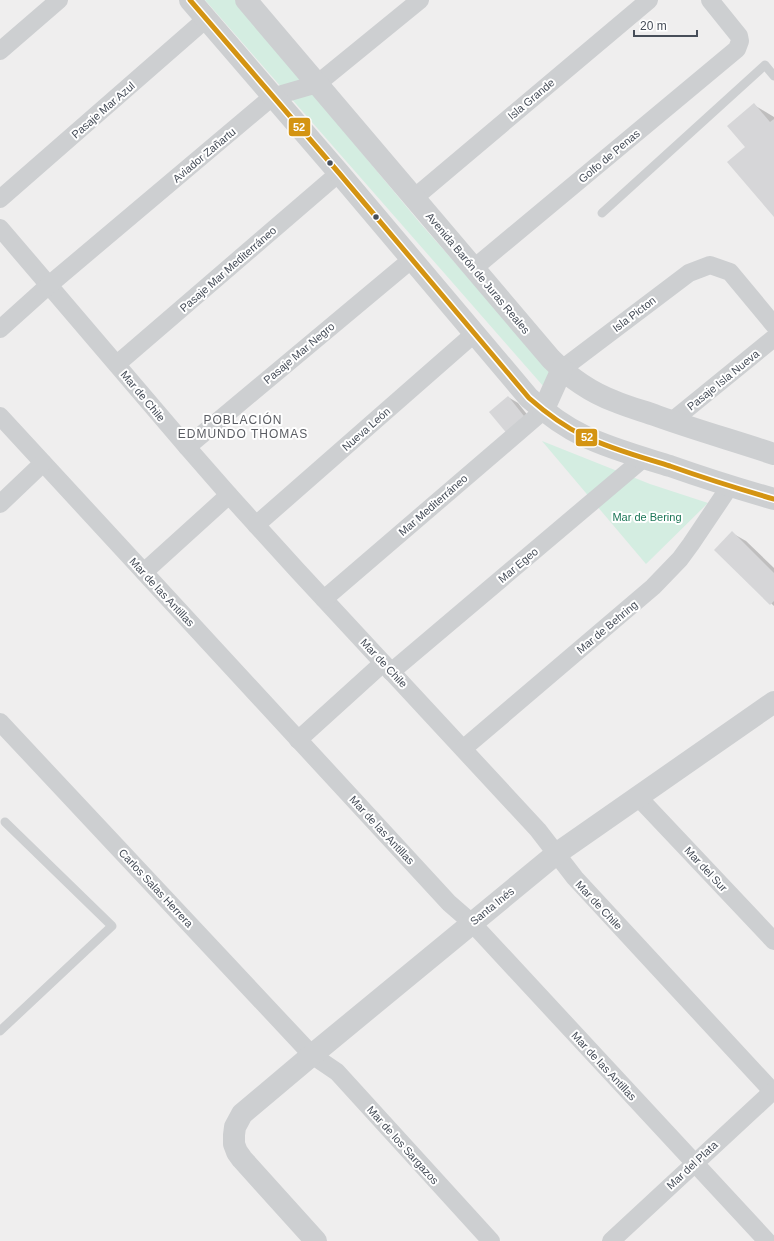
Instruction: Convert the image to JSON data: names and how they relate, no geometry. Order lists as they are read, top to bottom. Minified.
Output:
{"streets":{"street":["Isla Grande","Pasaje Mar Azul","Aviador Zañartu","Golfo de Penas","Pasaje Mar Mediterráneo","Avenida Barón de Juras Reales","Isla Picton","Pasaje Mar Negro","Pasaje Isla Nueva","Mar de Chile","Nueva León","Mar Mediterráneo","Mar Egeo","Mar de las Antillas","Mar de Behring","Mar del Sur","Carlos Salas Herrera","Santa Inés","Mar de los Sargazos","Mar del Plata"]},"crossings":[["Isla Grande","Avenida Barón de Juras Reales"],["Aviador Zañartu","Avenida Barón de Juras Reales"],["Aviador Zañartu","Mar de Chile"],["Golfo de Penas","Avenida Barón de Juras Reales"],["Pasaje Mar Mediterráneo","Mar de Chile"],["Avenida Barón de Juras Reales","Isla Picton"],["Avenida Barón de Juras Reales","Pasaje Isla Nueva"],["Pasaje Mar Negro","Mar de Chile"],["Mar de Chile","Nueva León"],["Mar de Chile","Mar Mediterráneo"],["Mar de Chile","Mar Egeo"],["Mar de Chile","Mar de Behring"],["Mar de Chile","Santa Inés"],["Mar de Chile","Mar del Plata"],["Mar Egeo","Mar de las Antillas"],["Mar de las Antillas","Santa Inés"],["Mar de las Antillas","Mar del Plata"],["Mar del Sur","Santa Inés"],["Carlos Salas Herrera","Santa Inés"],["Carlos Salas Herrera","Mar de los Sargazos"],["Santa Inés","Mar de los Sargazos"]],"districts":["POBLACIÓN EDMUNDO THOMAS"],"parks":["Mar de Bering"],"lines":["transit line 52"],"scale_bar":"20 m"}
